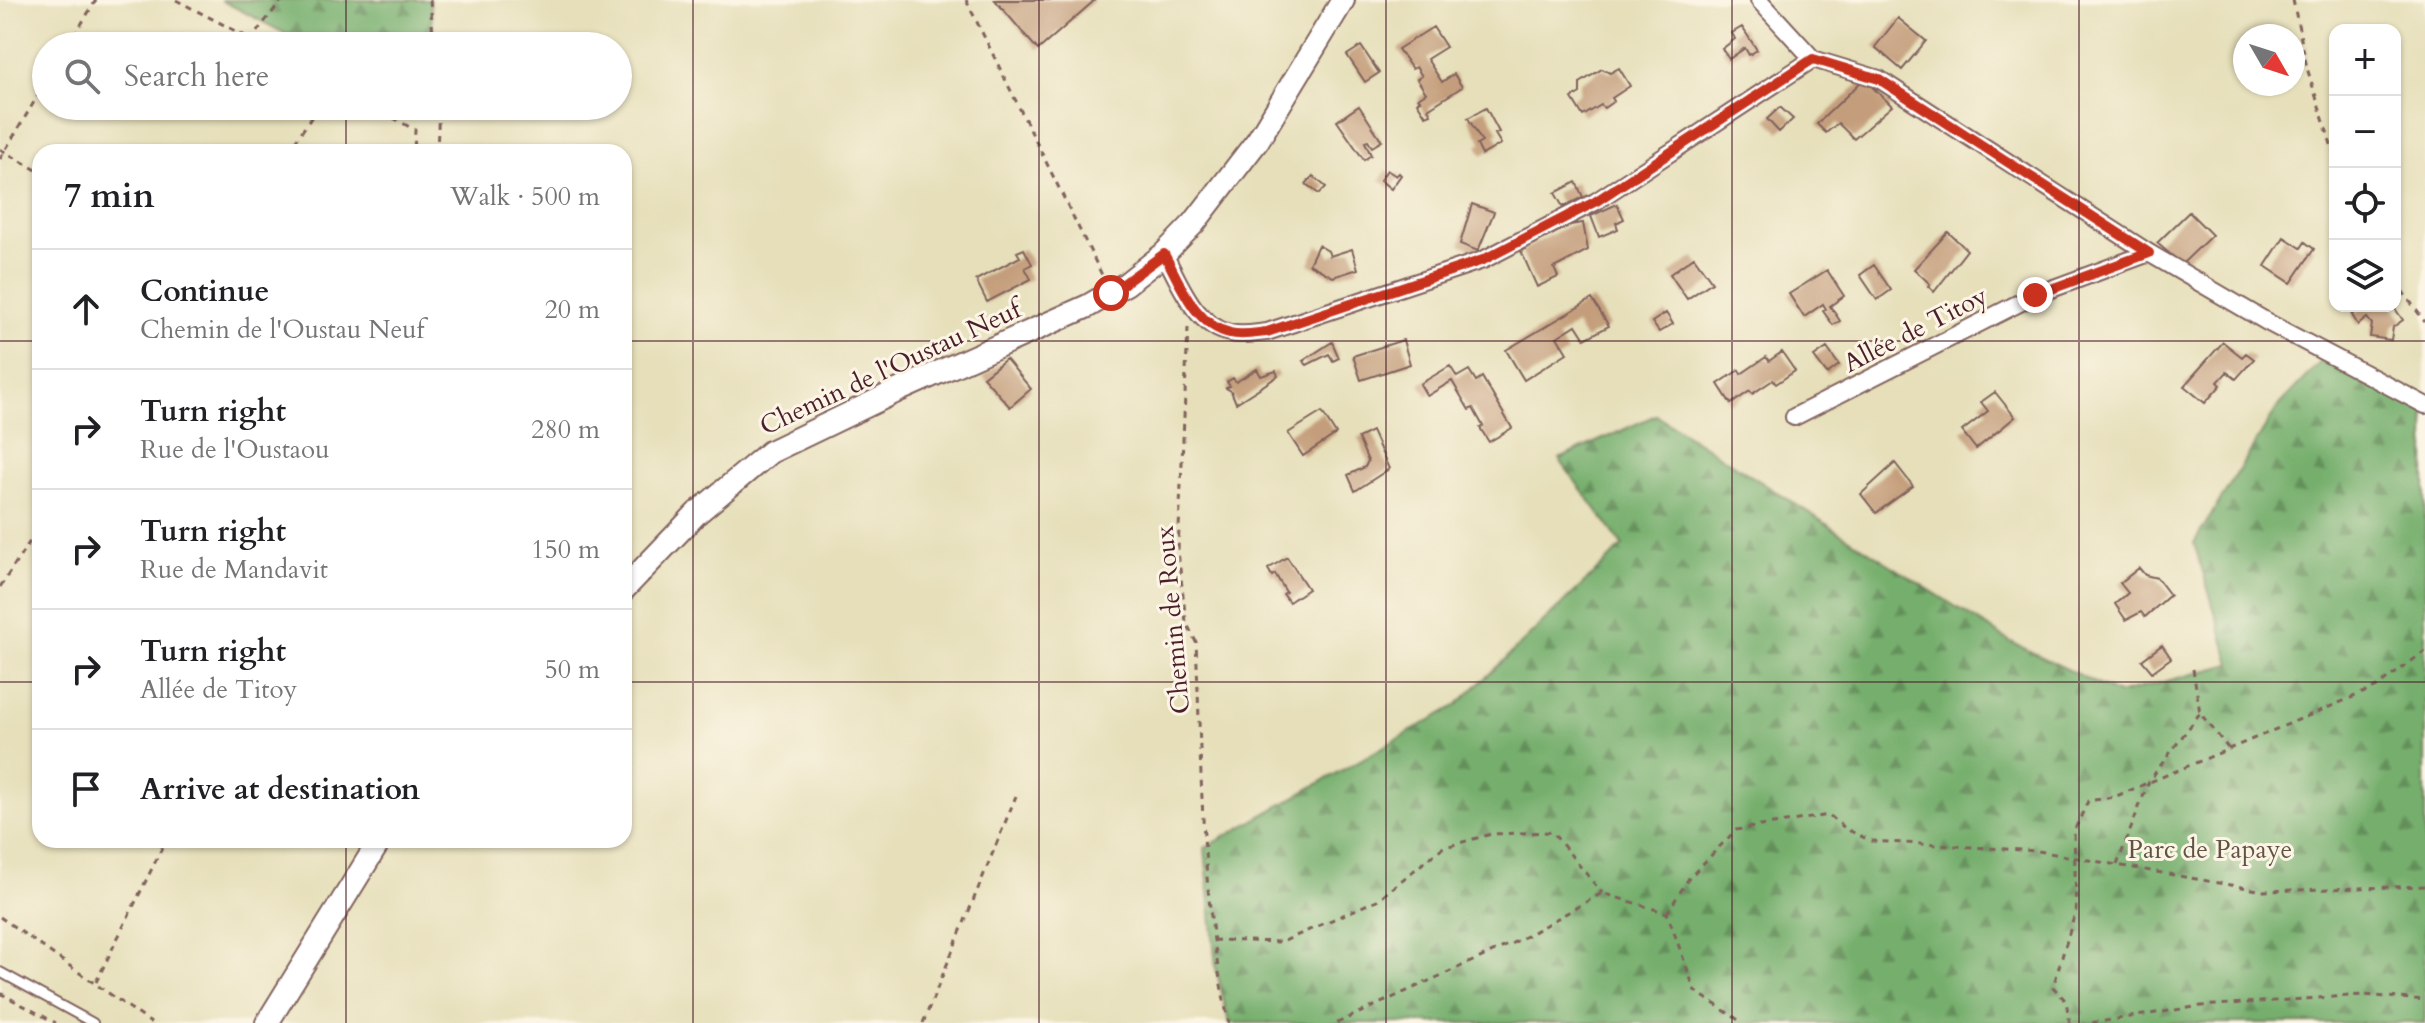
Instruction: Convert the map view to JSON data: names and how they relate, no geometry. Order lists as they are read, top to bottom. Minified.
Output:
{"streets":{"street":["Allée de Titoy","Chemin de l'Oustau Neuf"],"path":["Chemin de Roux"]},"parks":["Parc de Papaye"],"north":"bottom right","page":{"map_buttons":["+","−"],"search":"Search here","heading":["7 min","Walk · 500 m"],"list":[["Continue","Chemin de l'Oustau Neuf","20 m"],["Turn right","Rue de l'Oustaou","280 m"],["Turn right","Rue de Mandavit","150 m"],["Turn right","Allée de Titoy","50 m"],"Arrive at destination"]}}
